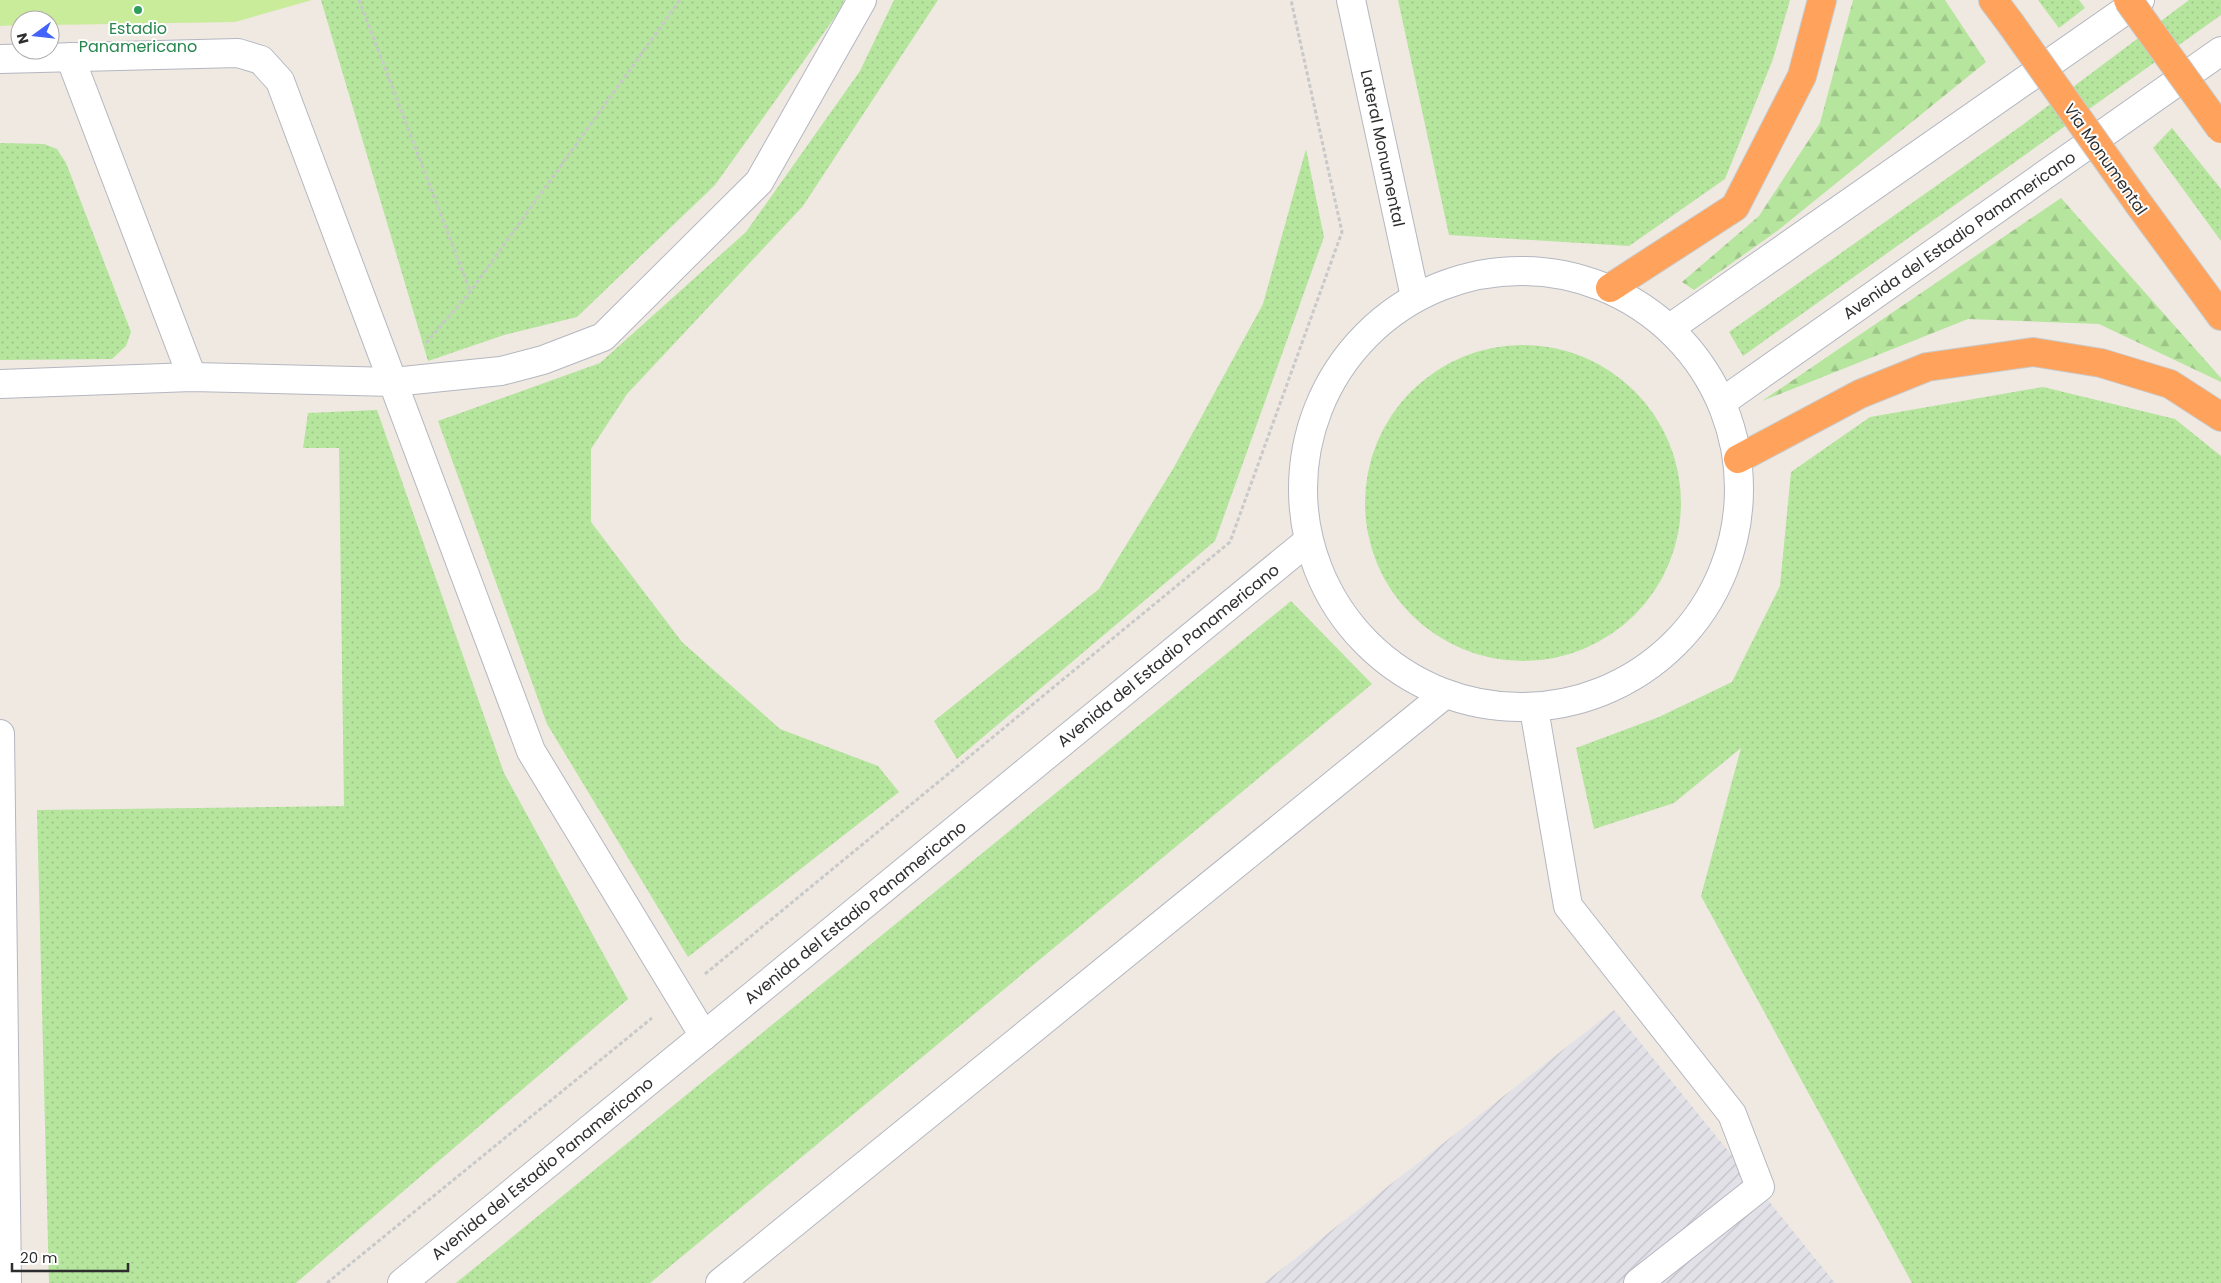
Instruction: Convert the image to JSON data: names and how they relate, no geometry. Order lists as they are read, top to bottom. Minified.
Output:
{"streets":{"highway":["Vía Monumental"],"street":["Lateral Monumental","Avenida del Estadio Panamericano"]},"places":["Estadio Panamericano"],"scale_bar":"20 m","north":"left"}
